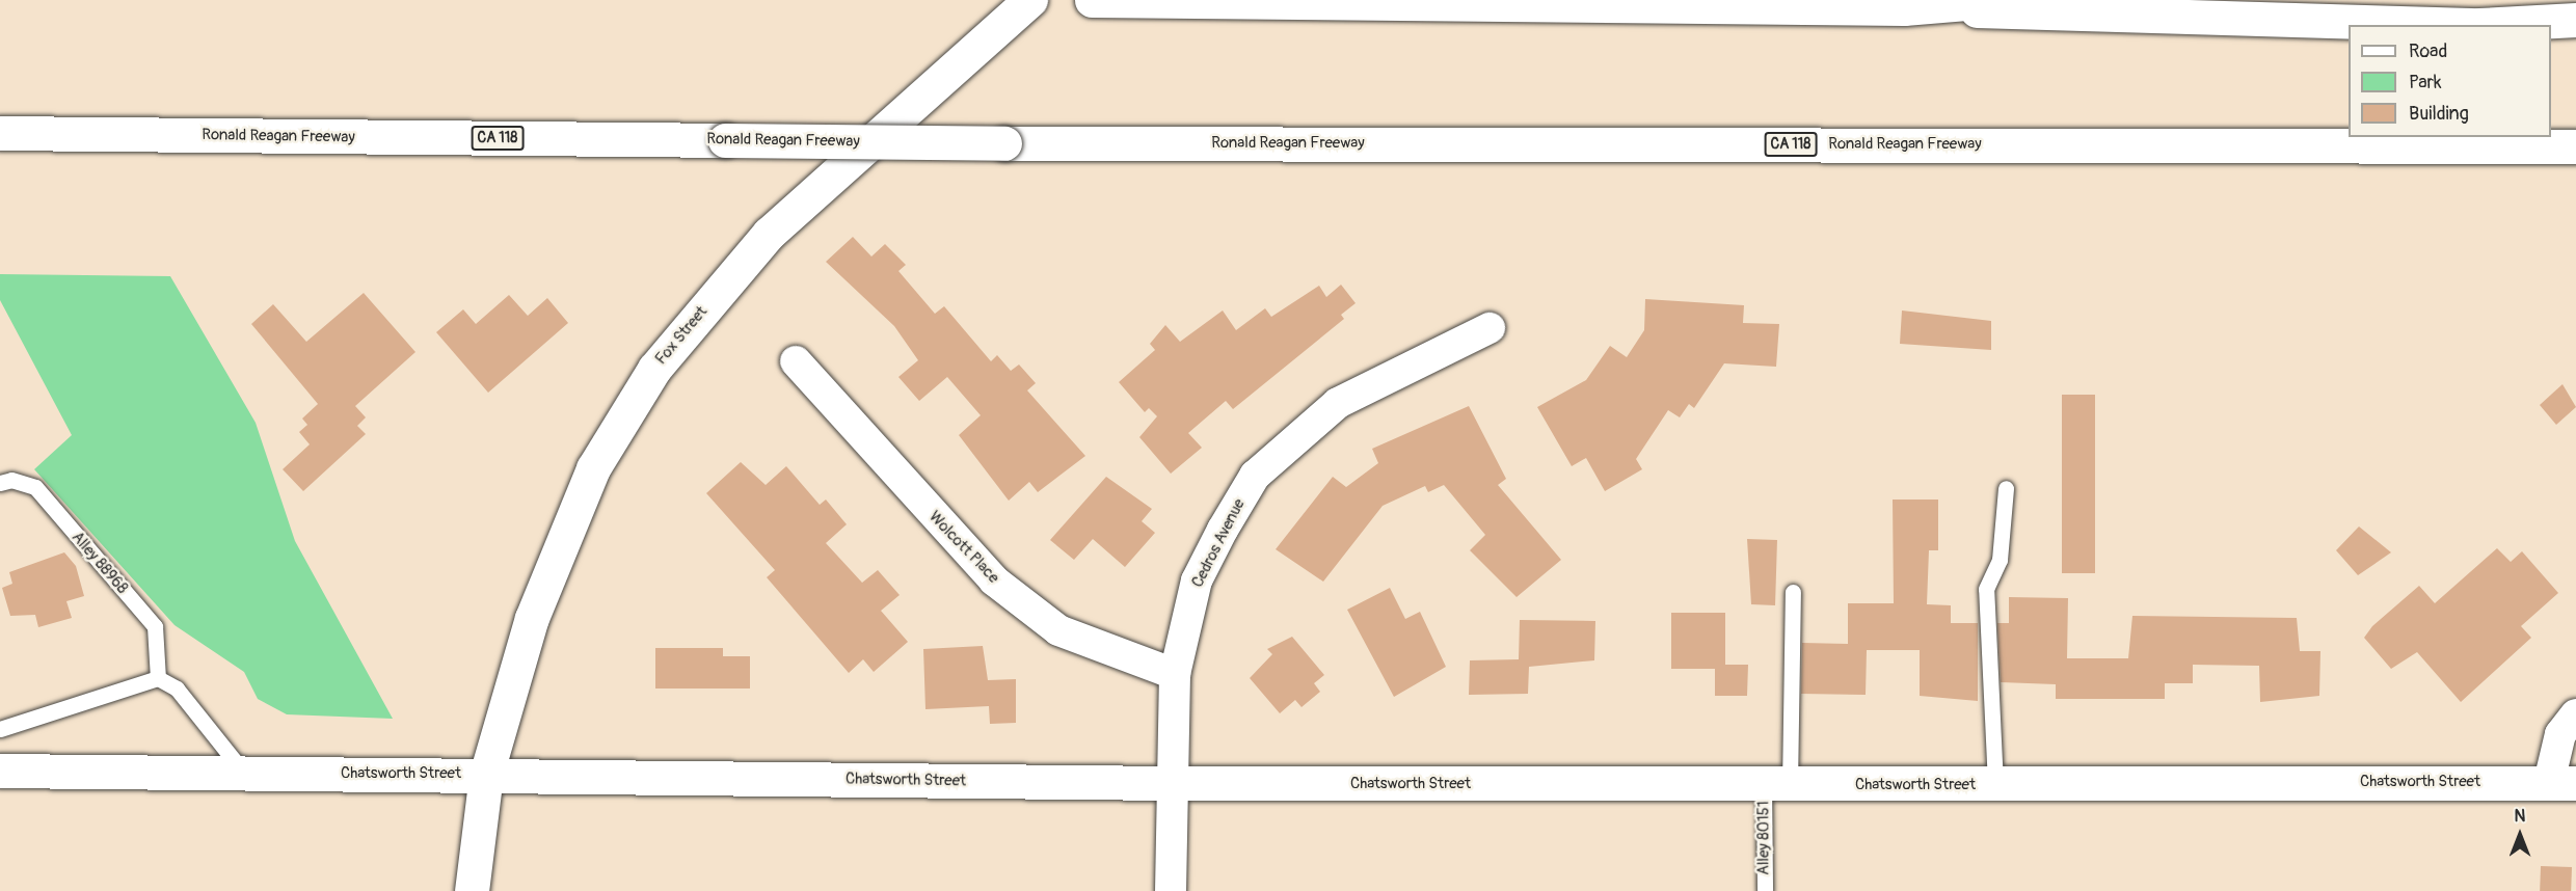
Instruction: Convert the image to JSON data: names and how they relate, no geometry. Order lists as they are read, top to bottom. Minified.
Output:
{"streets":{"main road":["Ronald Reagan Freeway","CA 118","Fox Street","Chatsworth Street"],"street":["Cedros Avenue","Wolcott Place"],"lane":["Alley 88968","Alley 80151"]},"crossings":[["Fox Street","Chatsworth Street"],["Cedros Avenue","Wolcott Place"],["Cedros Avenue","Chatsworth Street"],["Chatsworth Street","Alley 80151"]],"legend":["Road","Park","Building"],"north":"top"}
